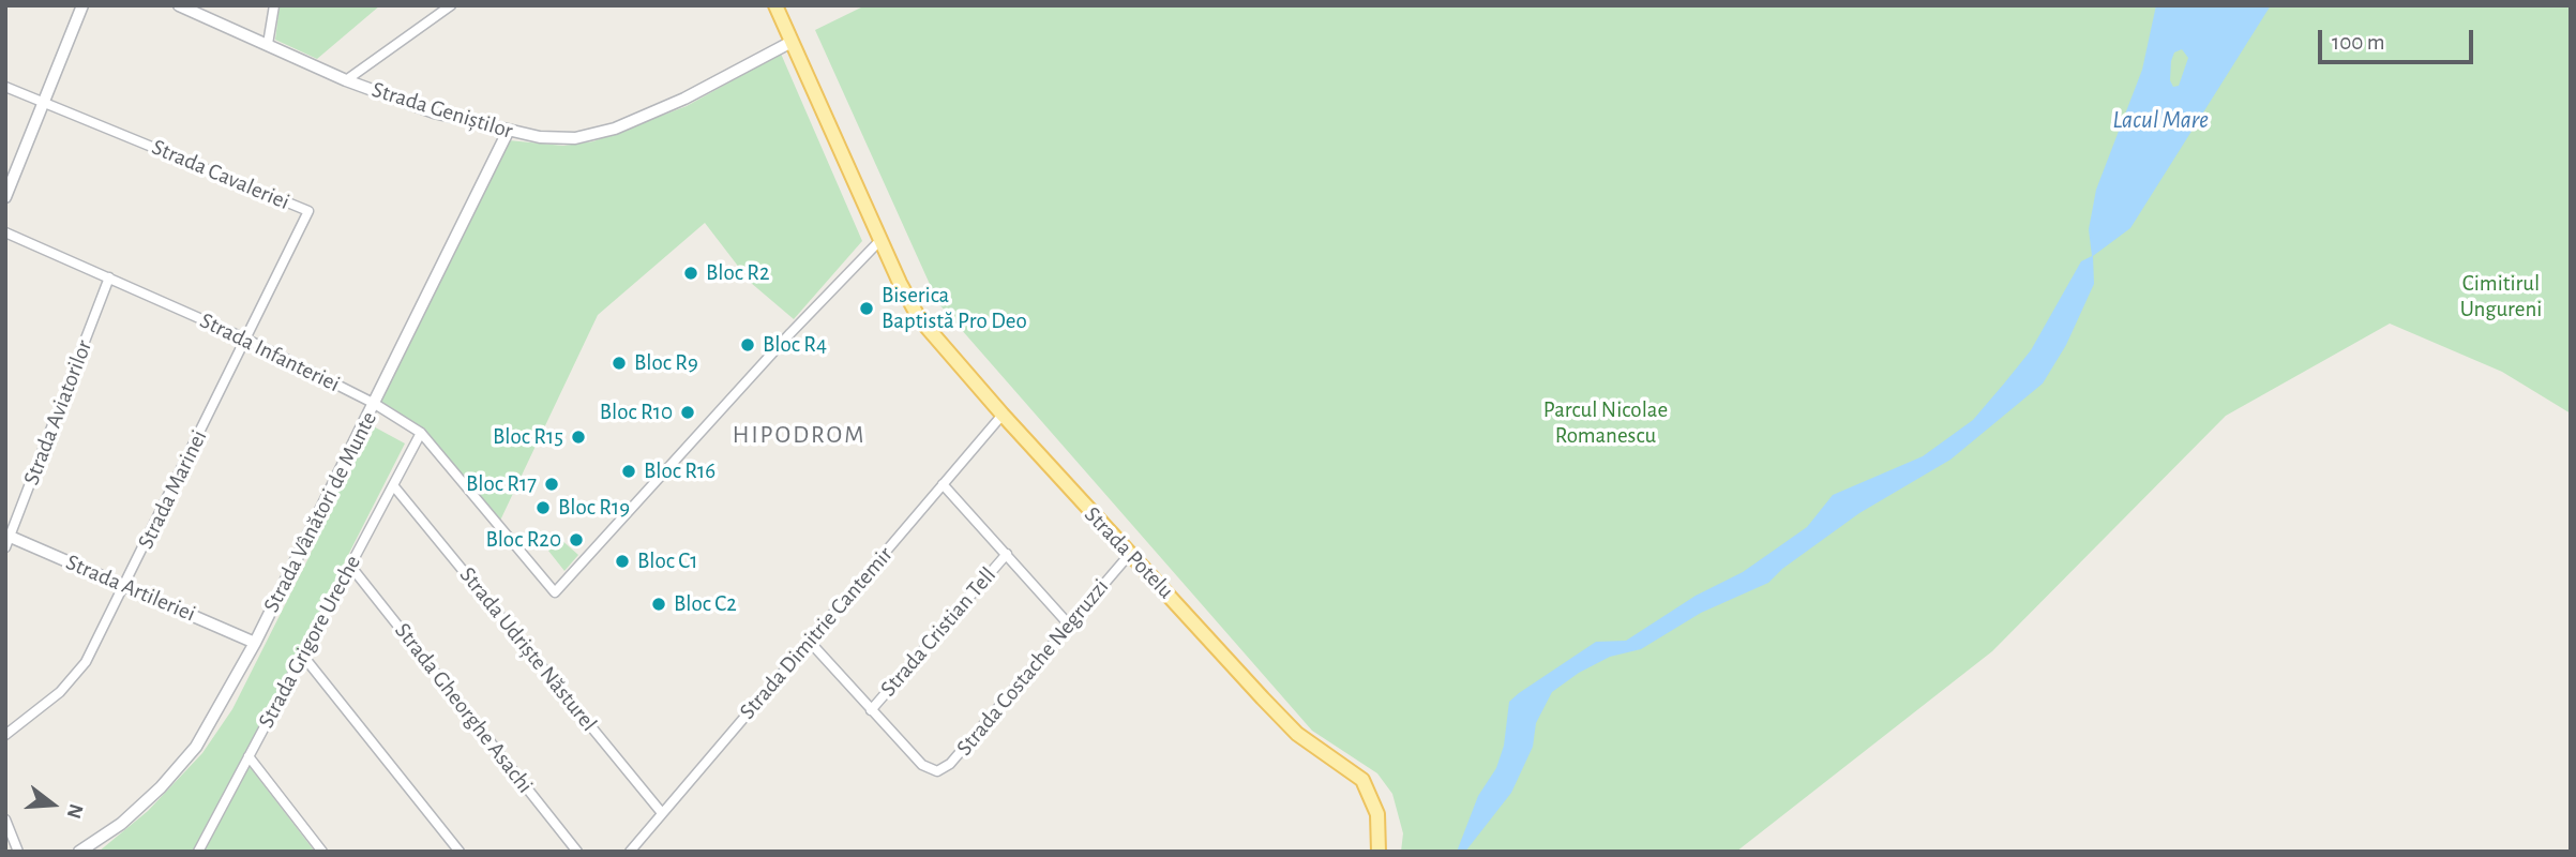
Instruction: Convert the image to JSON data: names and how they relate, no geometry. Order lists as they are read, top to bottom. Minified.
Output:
{"streets":{"main road":["Strada Potelu"],"street":["Strada Geniștilor","Strada Cavaleriei","Strada Infanteriei","Strada Aviatorilor","Strada Marinei","Strada Vânători de Munte","Strada Artileriei","Strada Cristian Tell","Strada Dimitrie Cantemir","Strada Grigore Ureche","Strada Udriște Năsturel","Strada Costache Negruzzi","Strada Gheorghe Asachi"]},"crossings":[["Strada Geniștilor","Strada Vânători de Munte"],["Strada Geniștilor","Strada Potelu"],["Strada Cavaleriei","Strada Infanteriei"],["Strada Cavaleriei","Strada Marinei"],["Strada Infanteriei","Strada Aviatorilor"],["Strada Infanteriei","Strada Marinei"],["Strada Infanteriei","Strada Vânători de Munte"],["Strada Infanteriei","Strada Potelu"],["Strada Infanteriei","Strada Grigore Ureche"],["Strada Aviatorilor","Strada Artileriei"],["Strada Marinei","Strada Artileriei"],["Strada Vânători de Munte","Strada Artileriei"],["Strada Potelu","Strada Dimitrie Cantemir"],["Strada Potelu","Strada Costache Negruzzi"],["Strada Cristian Tell","Strada Costache Negruzzi"],["Strada Dimitrie Cantemir","Strada Udriște Năsturel"],["Strada Dimitrie Cantemir","Strada Costache Negruzzi"],["Strada Grigore Ureche","Strada Udriște Năsturel"],["Strada Grigore Ureche","Strada Gheorghe Asachi"]],"districts":["HIPODROM"],"water":["Lacul Mare"],"parks":["Cimitirul Ungureni","Parcul Nicolae Romanescu"],"places":["Bloc R2","Biserica Baptistă Pro Deo","Bloc R4","Bloc R9","Bloc R10","Bloc R15","Bloc R16","Bloc R17","Bloc R19","Bloc R20","Bloc C1","Bloc C2"],"scale_bar":"100 m","north":"right"}
